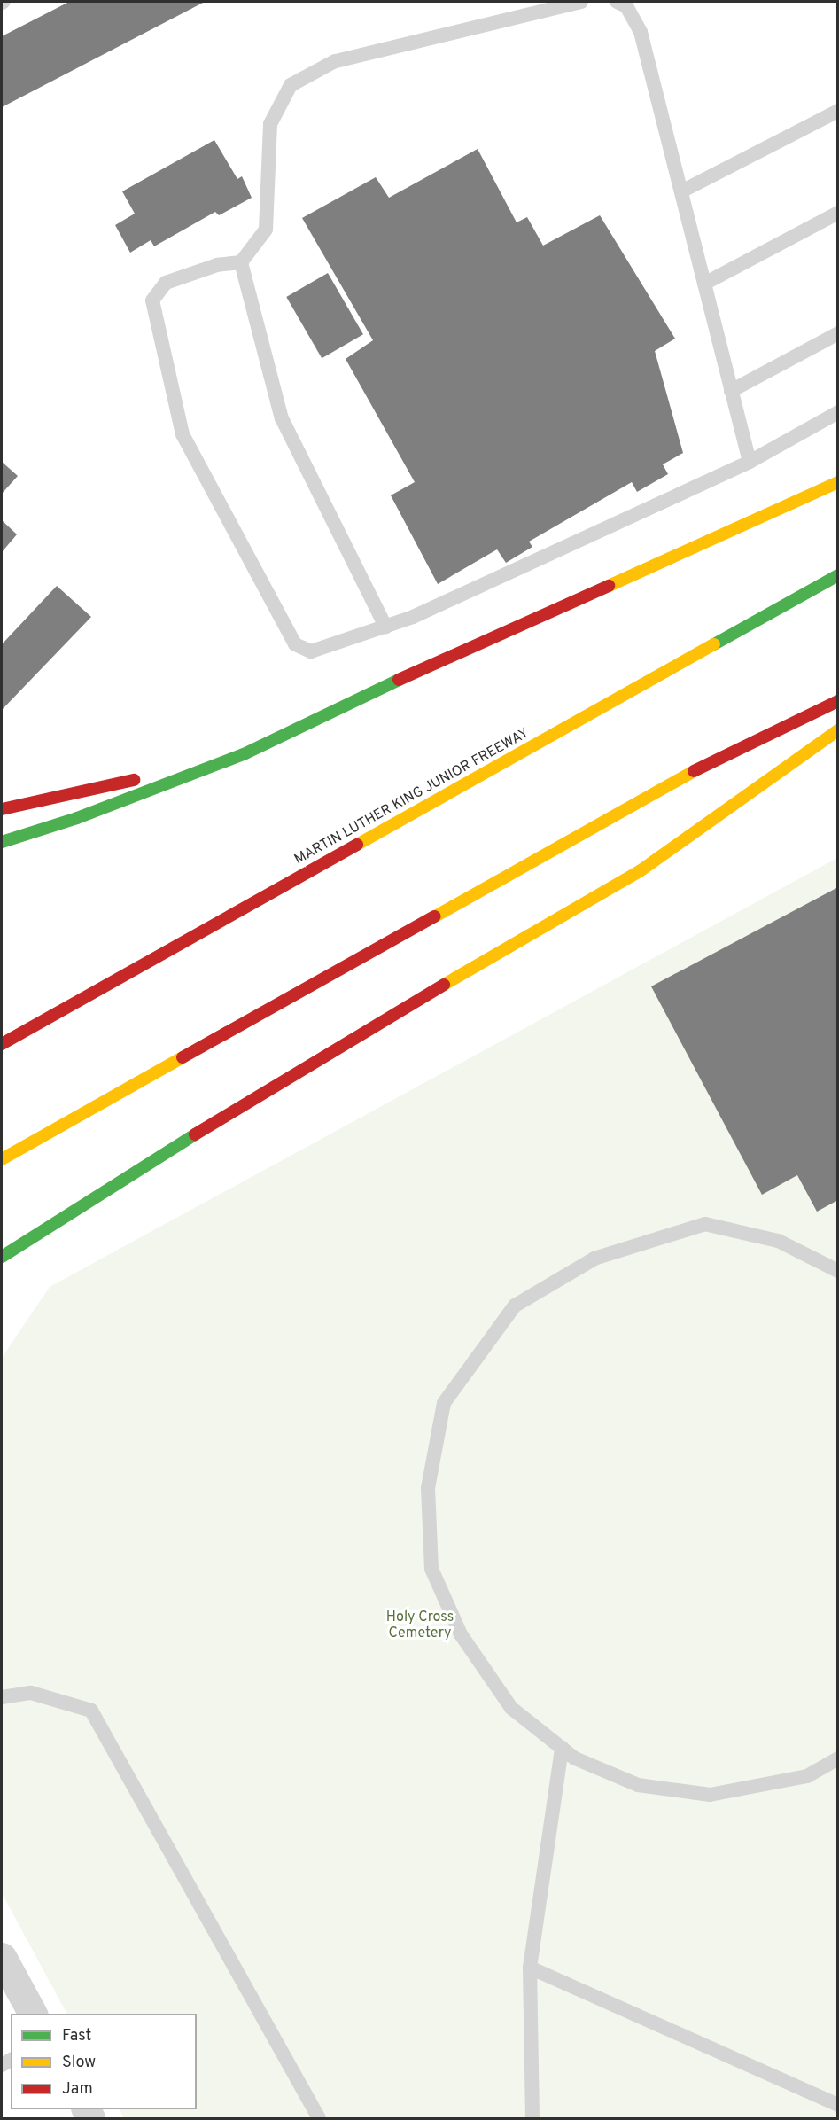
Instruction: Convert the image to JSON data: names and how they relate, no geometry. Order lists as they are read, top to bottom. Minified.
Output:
{"streets":{"highway":["MARTIN LUTHER KING JUNIOR FREEWAY"]},"parks":["Holy Cross Cemetery"],"legend":["Fast","Slow","Jam"]}
